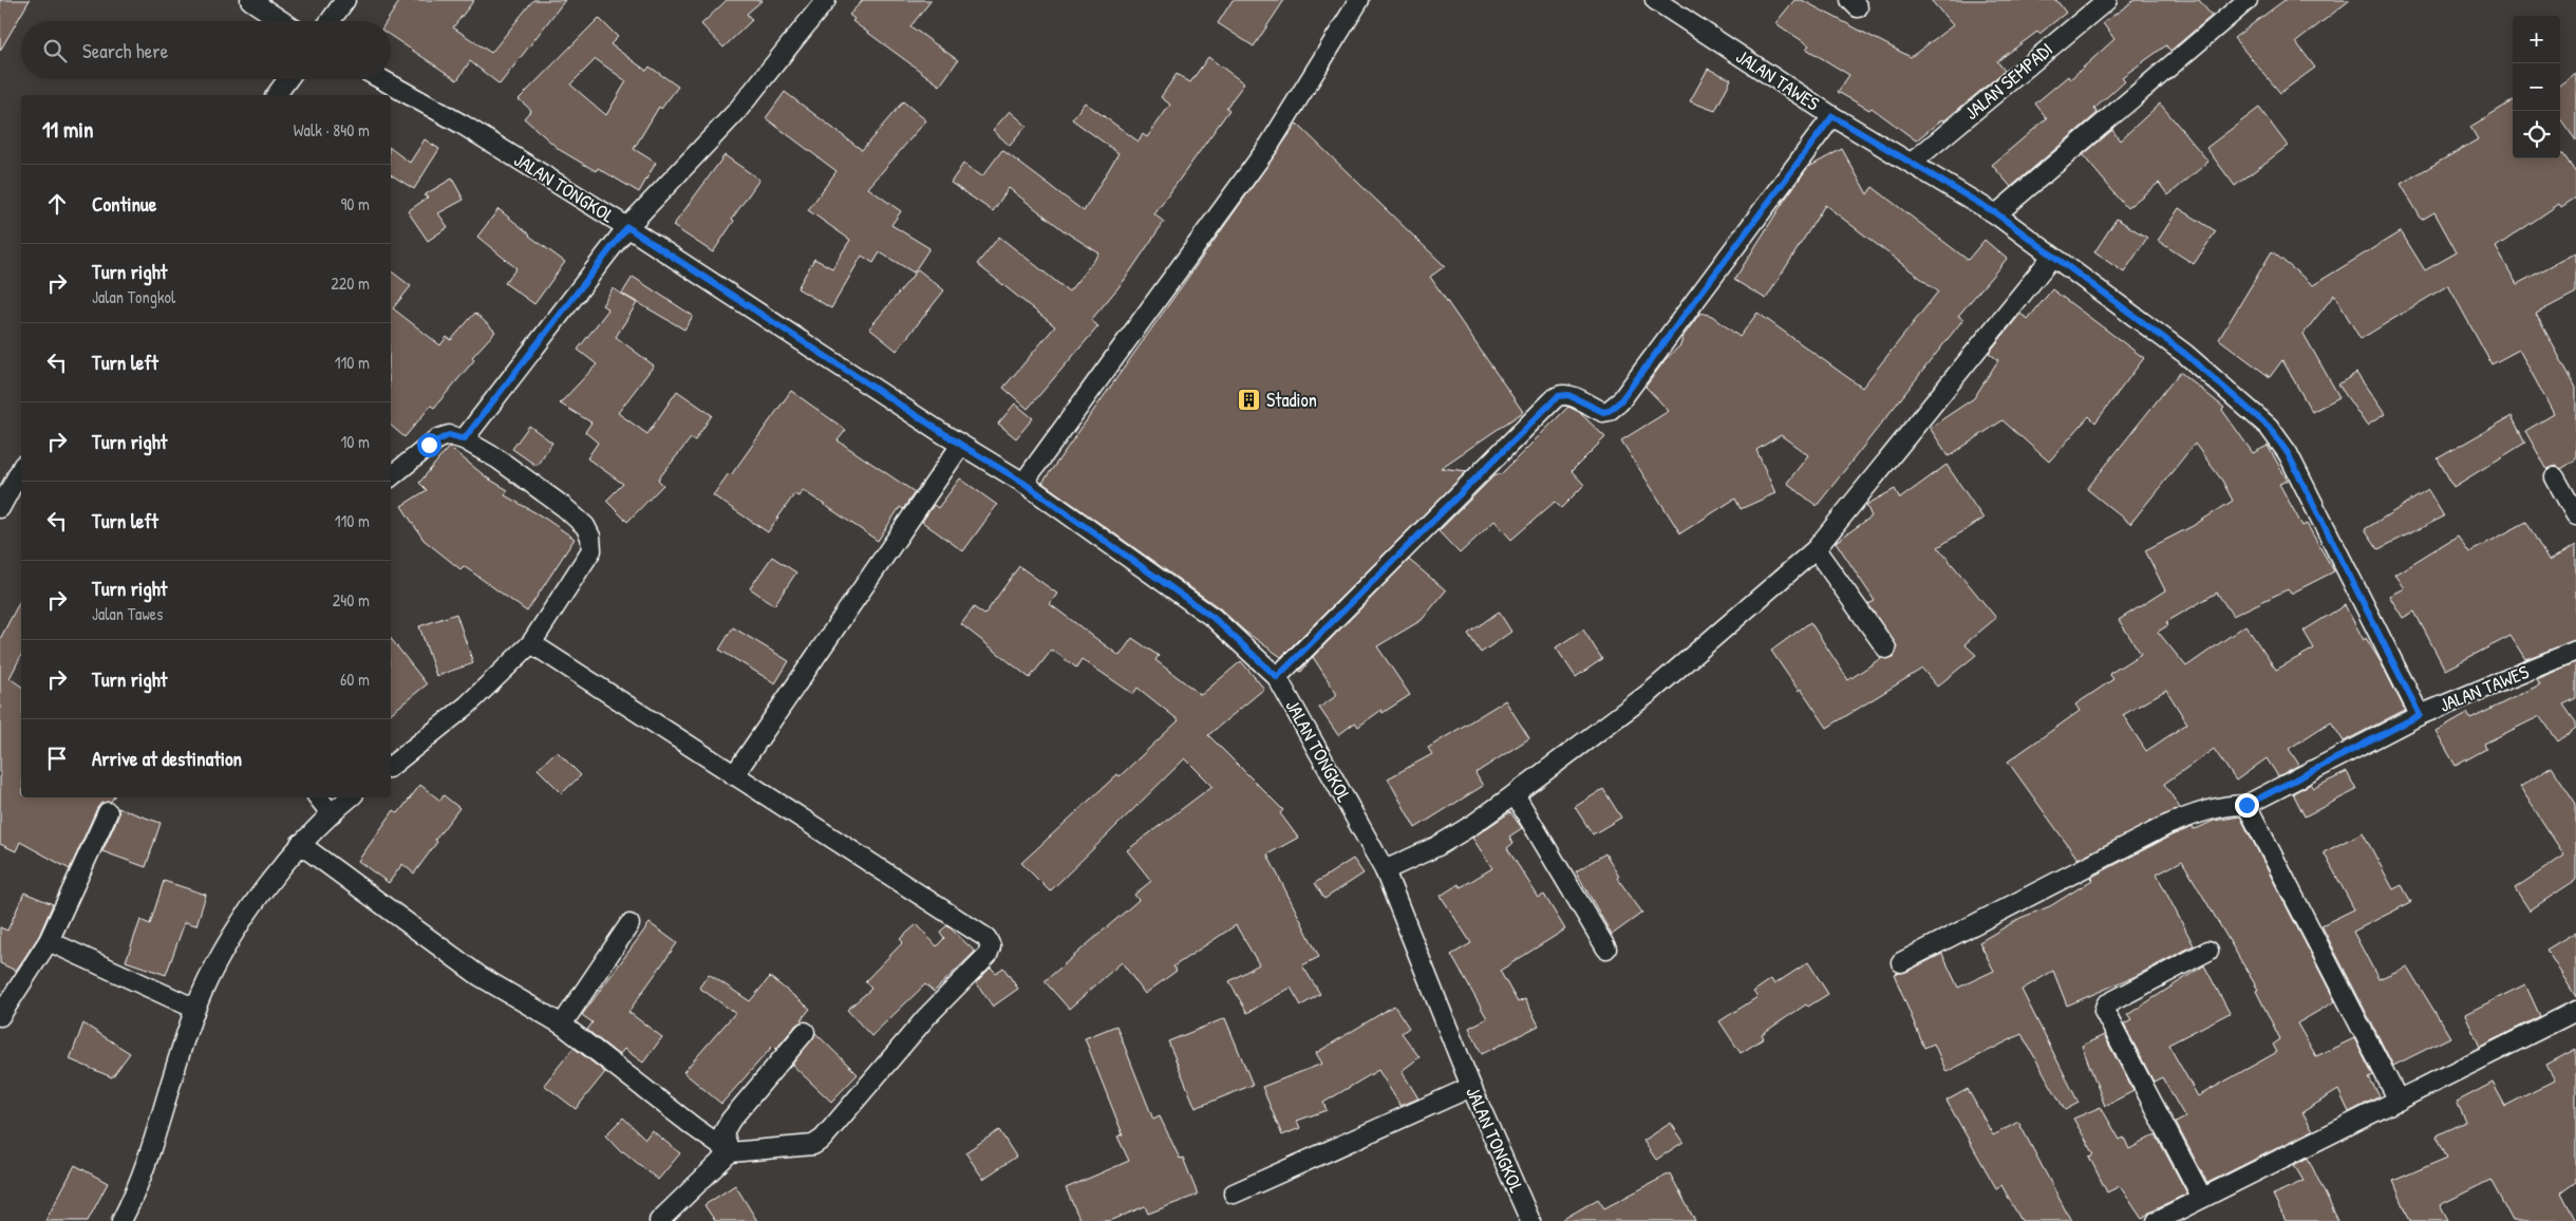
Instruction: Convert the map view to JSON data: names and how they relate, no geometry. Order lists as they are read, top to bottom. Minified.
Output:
{"streets":{"street":["JALAN TAWES","JALAN SEMPADI","JALAN TONGKOL"]},"crossings":[["JALAN TAWES","JALAN SEMPADI"]],"places":{"building":["Stadion"]},"page":{"map_buttons":["+","−"],"search":"Search here","heading":["11 min","Walk · 840 m"],"list":[["Continue","90 m"],["Turn right","Jalan Tongkol","220 m"],["Turn left","110 m"],["Turn right","10 m"],["Turn left","110 m"],["Turn right","Jalan Tawes","240 m"],["Turn right","60 m"],"Arrive at destination"]}}
